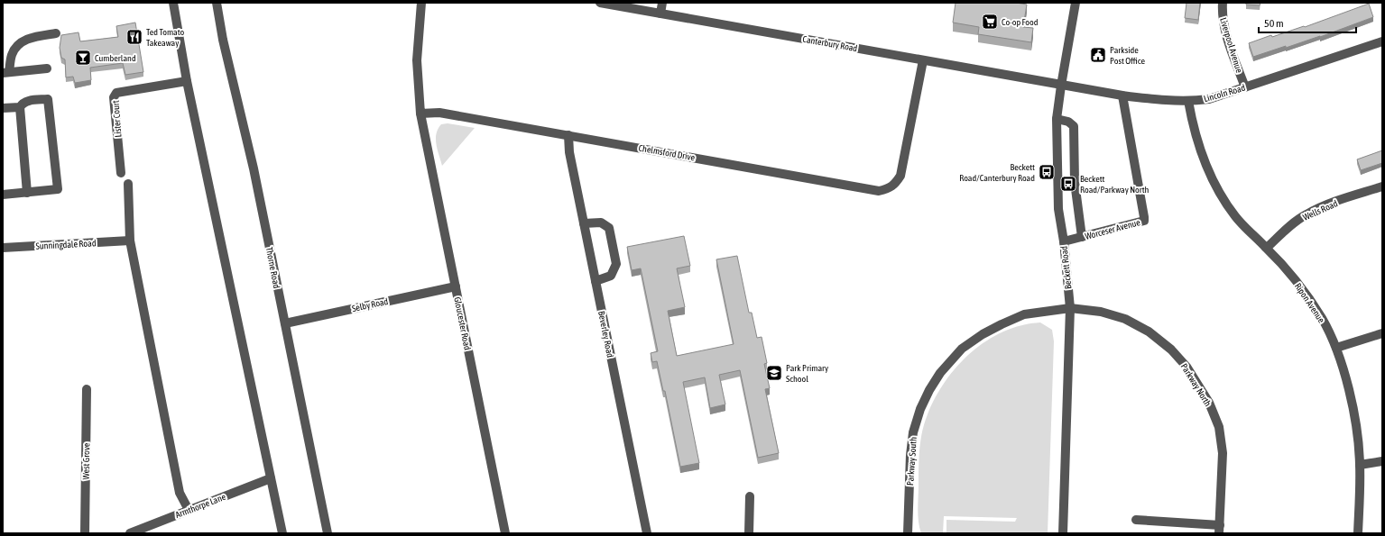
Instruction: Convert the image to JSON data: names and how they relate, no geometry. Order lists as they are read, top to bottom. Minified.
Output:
{"streets":{"street":["Canterbury Road","Liverpool Avenue","Lincoln Road","Lister Court","Chelmsford Drive","Wells Road","Worceser Avenue","Sunningdale Road","Thorne Road","Beckett Road","Ripon Avenue","Selby Road","Gloucester Road","Beverley Road","Parkway North","West Grove","Parkway South","Armthorpe Lane"]},"crossings":[["Canterbury Road","Lincoln Road"],["Canterbury Road","Chelmsford Drive"],["Canterbury Road","Beckett Road"],["Liverpool Avenue","Lincoln Road"],["Lincoln Road","Worceser Avenue"],["Lincoln Road","Beckett Road"],["Lincoln Road","Ripon Avenue"],["Chelmsford Drive","Gloucester Road"],["Chelmsford Drive","Beverley Road"],["Wells Road","Ripon Avenue"],["Worceser Avenue","Beckett Road"],["Thorne Road","Selby Road"],["Beckett Road","Parkway North"],["Beckett Road","Parkway South"],["Selby Road","Gloucester Road"],["Parkway North","Parkway South"]],"places":{"supermarket":["Co-op Food"],"restaurant":["Ted Tomato Takeaway"],"public building":["Parkside Post Office"],"bar":["Cumberland"],"bus stop":["Beckett Road/Canterbury Road","Beckett Road/Parkway North"],"school or university":["Park Primary School"]},"scale_bar":"50 m"}
